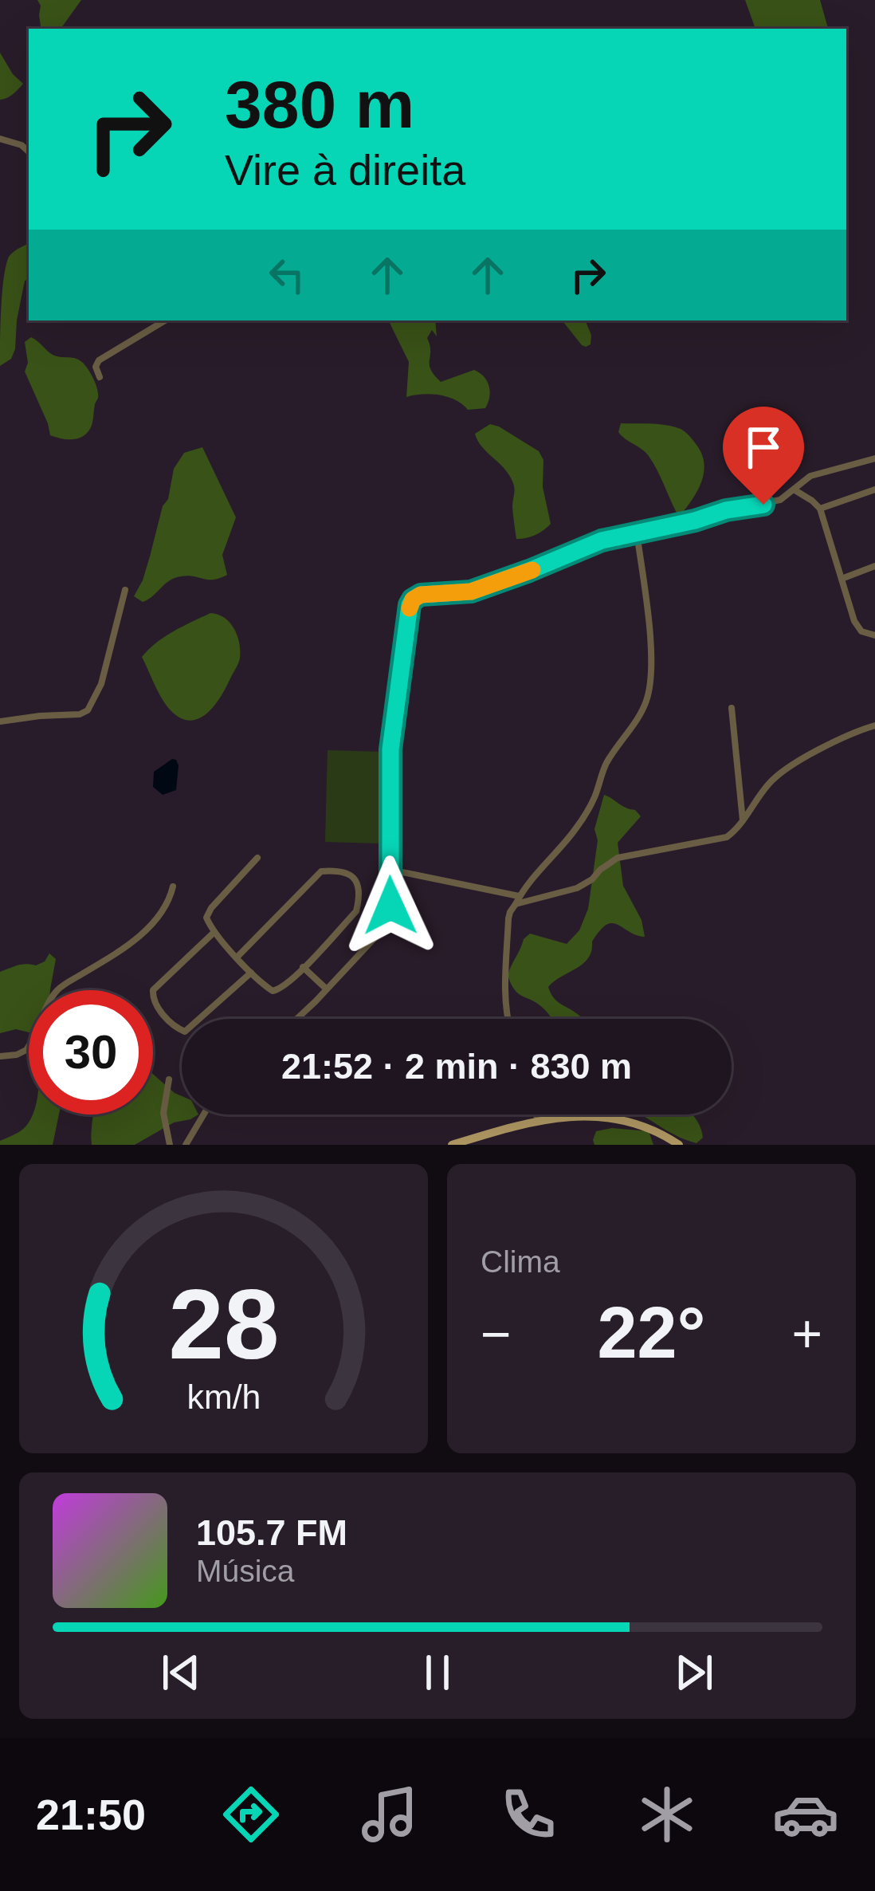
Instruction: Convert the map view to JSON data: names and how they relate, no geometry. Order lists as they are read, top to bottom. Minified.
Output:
{"page":{"turn":["380 m","Vire à direita"],"limit":"30","trip":"21:52 · 2 min · 830 m","tile":"Clima","heat":["−","22°","+"],"song":["105.7 FM","Música"],"tabs":"21:50","gauge":["28","km/h"]}}
